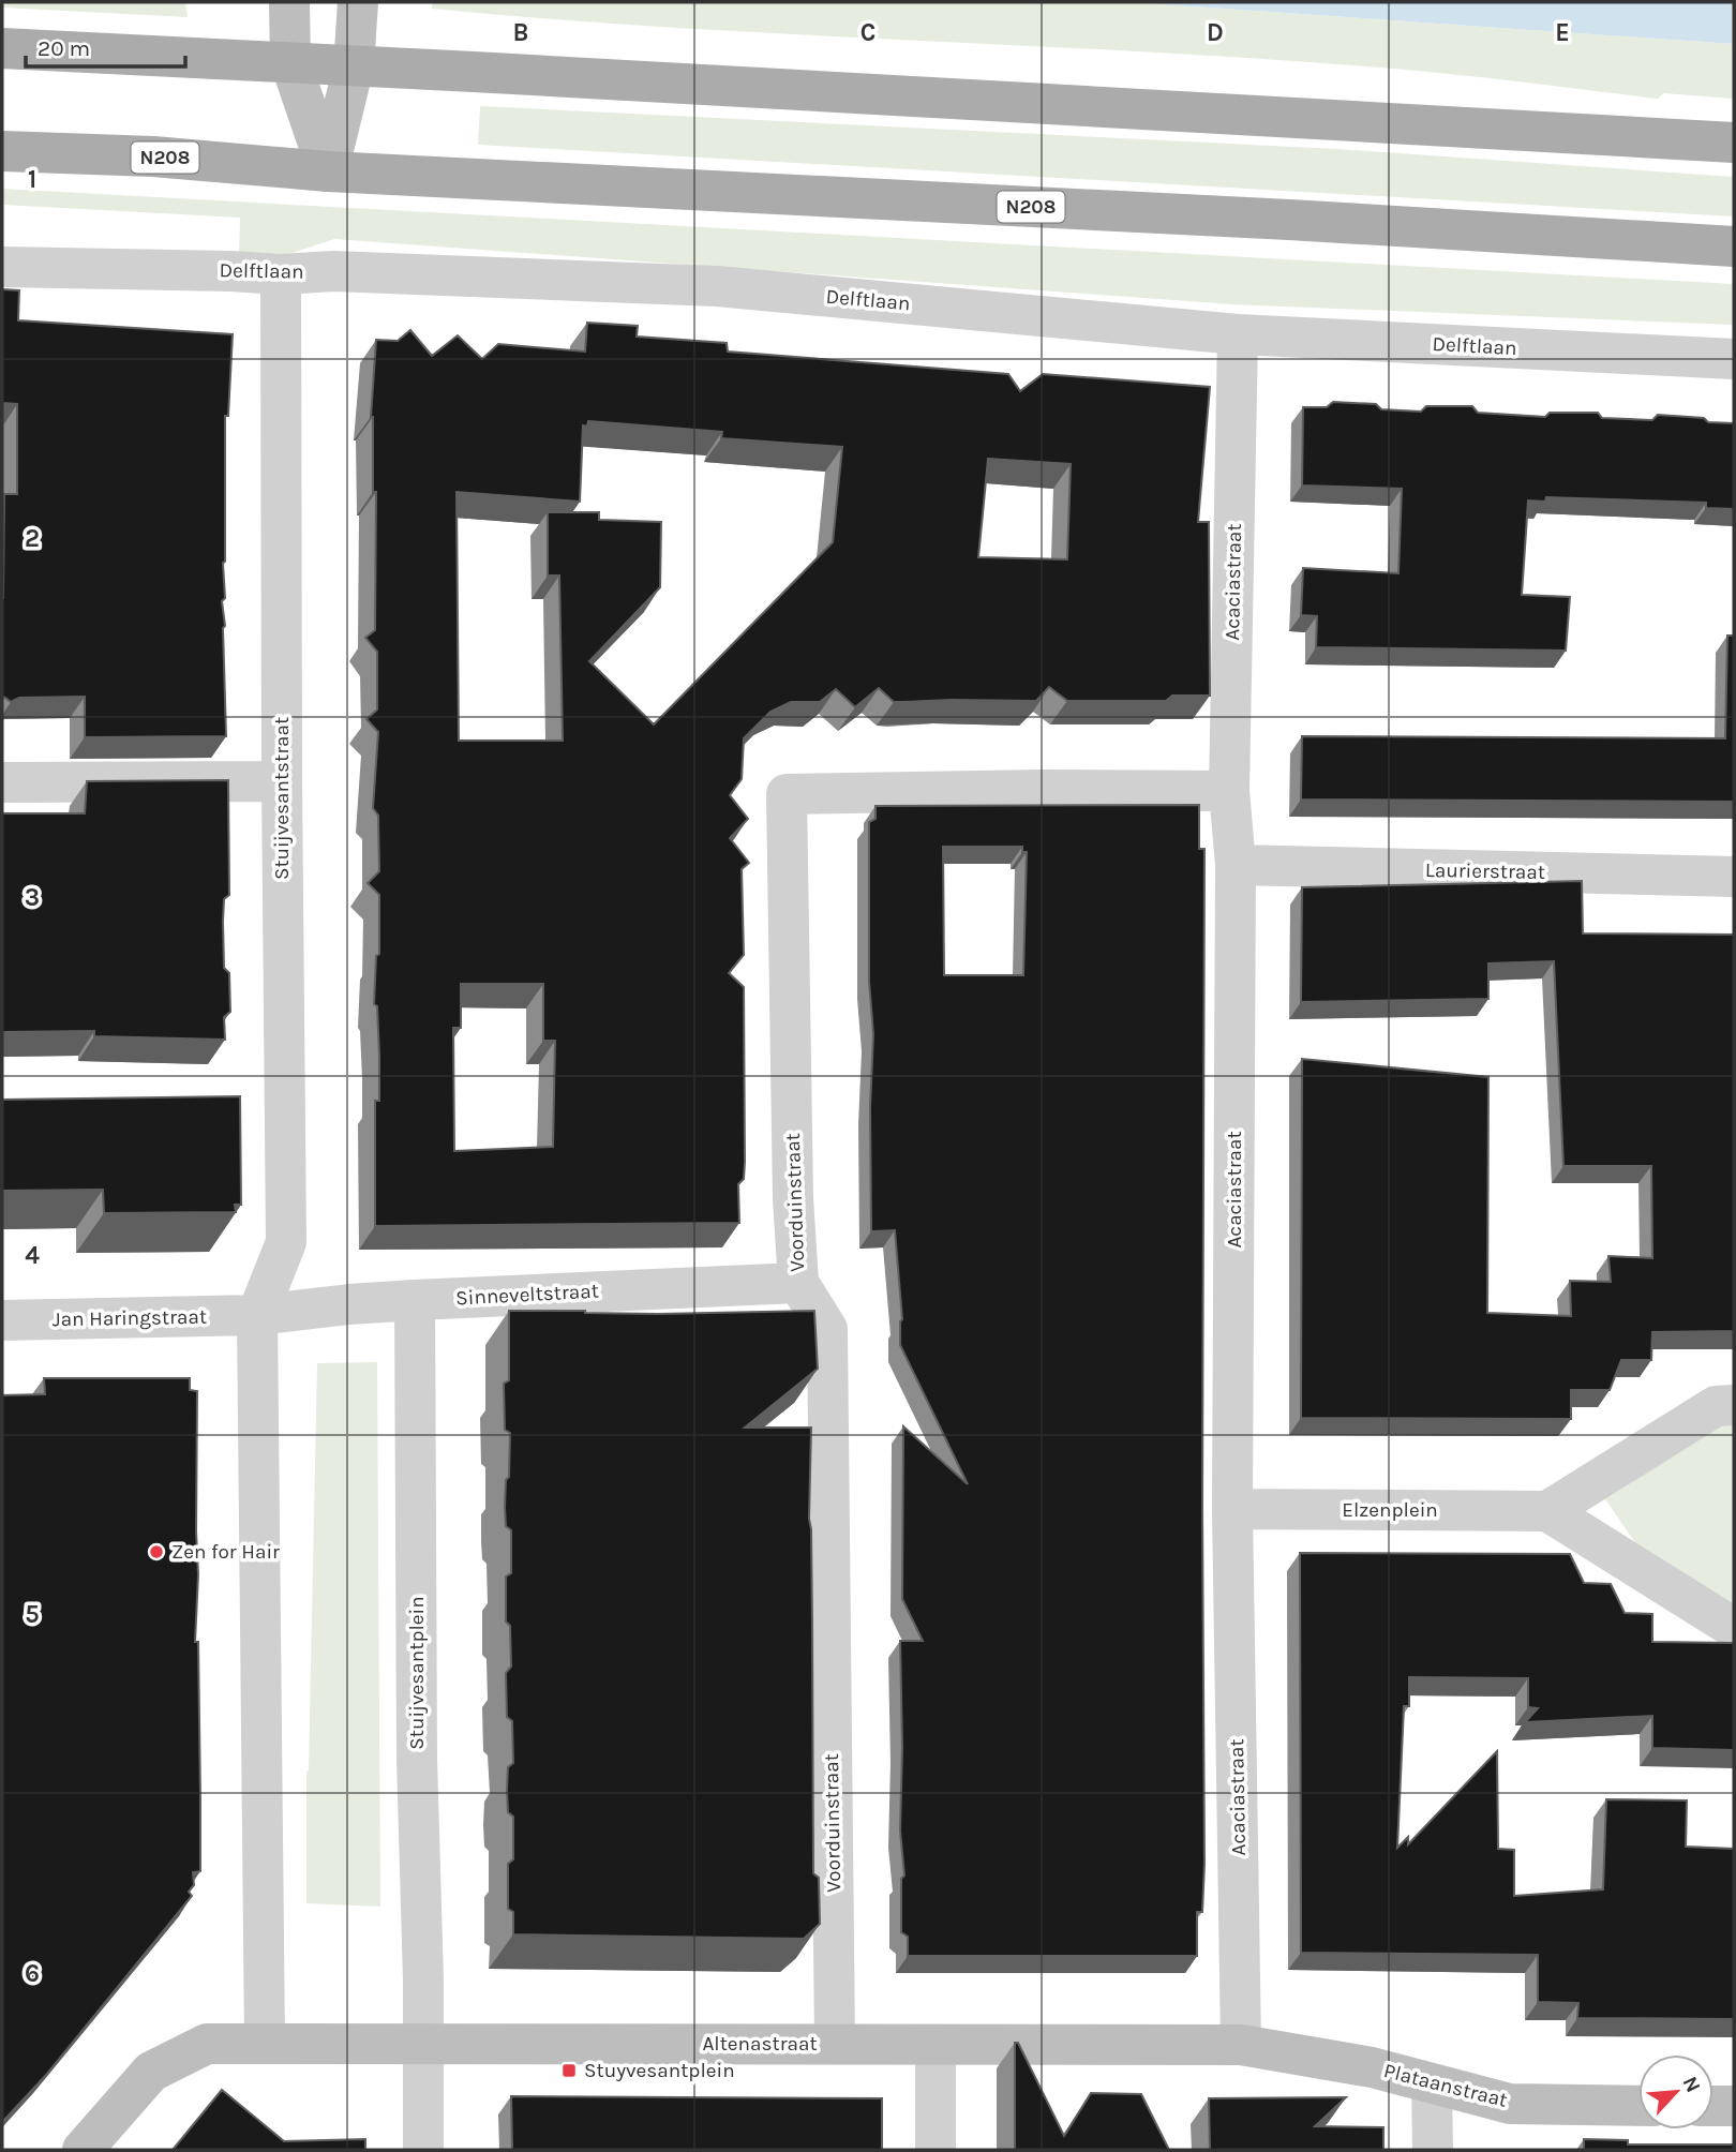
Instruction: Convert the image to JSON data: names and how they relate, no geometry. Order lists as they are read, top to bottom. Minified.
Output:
{"streets":{"main road":["N208"],"street":["Delftlaan","Acaciastraat","Stuijvesantstraat","Laurierstraat","Voorduinstraat","Sinneveltstraat","Jan Haringstraat","Elzenplein","Stuijvesantplein","Altenastraat","Plataanstraat"]},"crossings":[["Delftlaan","Acaciastraat"],["Delftlaan","Stuijvesantstraat"],["Acaciastraat","Laurierstraat"],["Acaciastraat","Voorduinstraat"],["Acaciastraat","Elzenplein"],["Acaciastraat","Altenastraat"],["Stuijvesantstraat","Sinneveltstraat"],["Stuijvesantstraat","Jan Haringstraat"],["Voorduinstraat","Sinneveltstraat"],["Voorduinstraat","Altenastraat"],["Sinneveltstraat","Jan Haringstraat"],["Sinneveltstraat","Stuijvesantplein"],["Stuijvesantplein","Altenastraat"],["Altenastraat","Plataanstraat"]],"places":{"other":["Zen for Hair"],"transit":["Stuyvesantplein"]},"scale_bar":"20 m","north":"top right","grid":{"columns":["B","C","D","E"],"rows":["1","2","3","4","5","6"]}}
